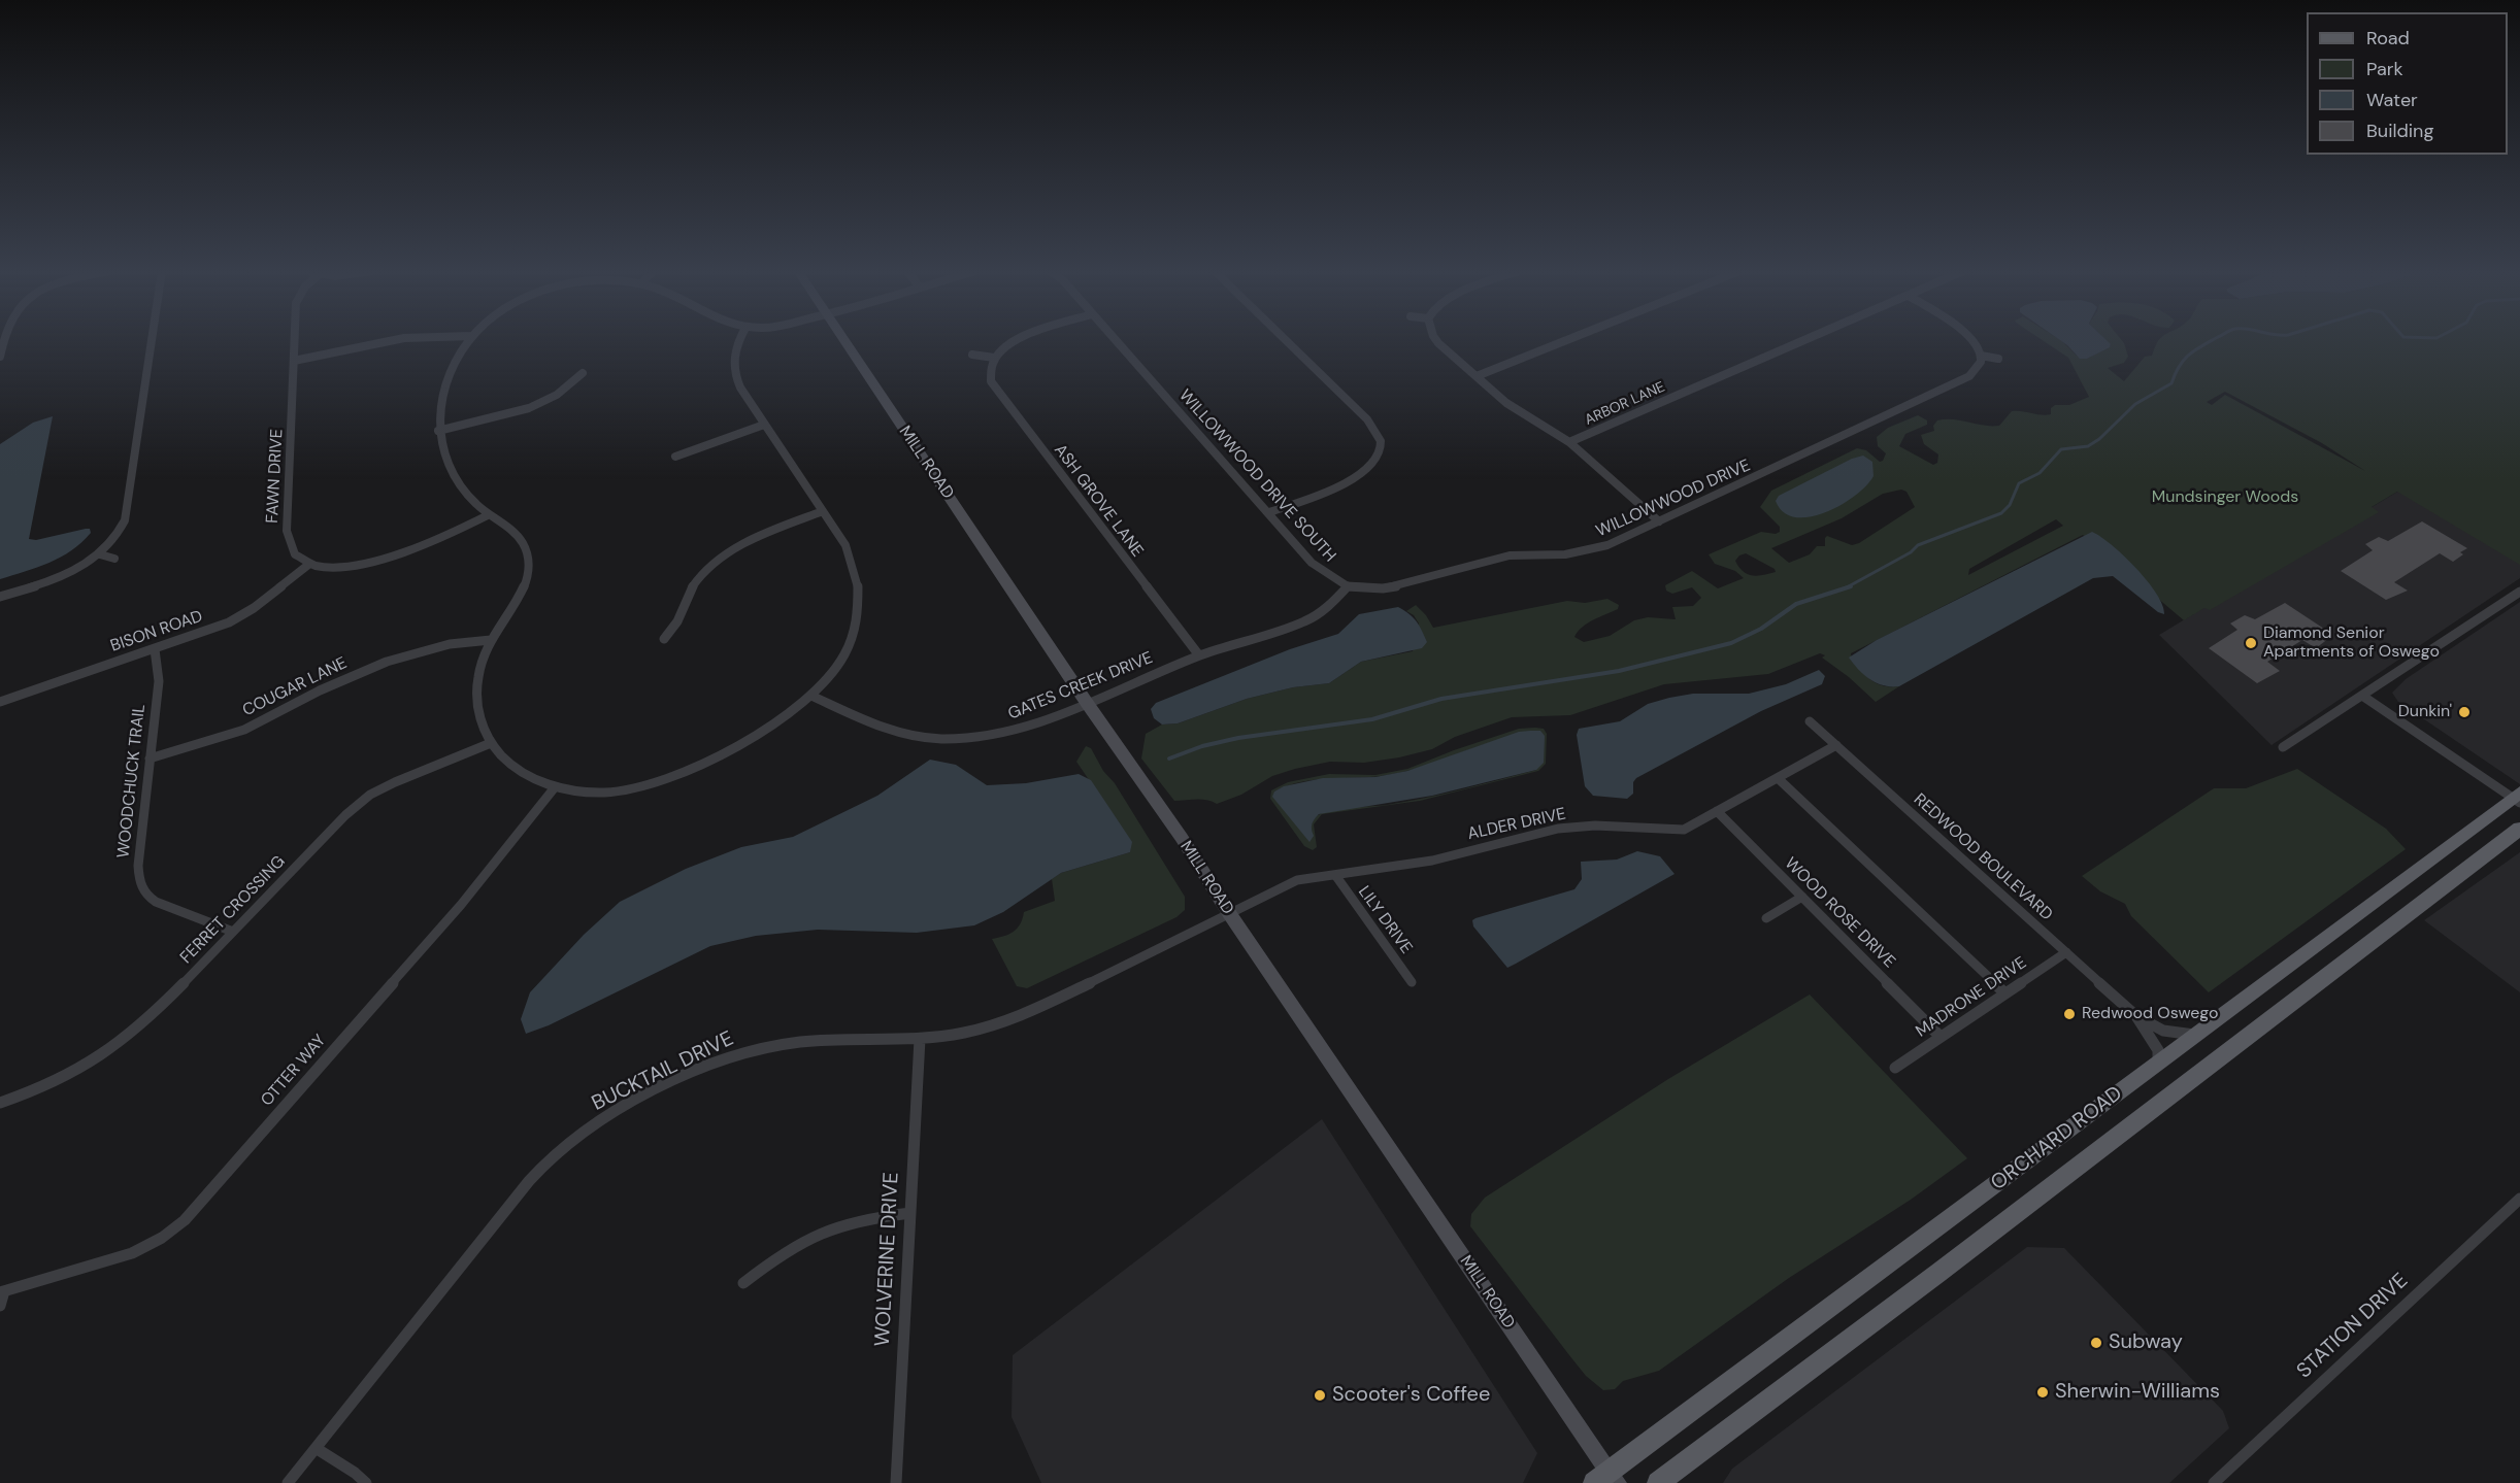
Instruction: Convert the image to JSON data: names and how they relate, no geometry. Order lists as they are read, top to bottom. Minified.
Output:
{"streets":{"main road":["ORCHARD ROAD"],"street":["ARBOR LANE","MILL ROAD","FAWN DRIVE","WILLOWWOOD DRIVE SOUTH","WILLOWWOOD DRIVE","ASH GROVE LANE","BISON ROAD","GATES CREEK DRIVE","COUGAR LANE","WOODCHUCK TRAIL","ALDER DRIVE","REDWOOD BOULEVARD","FERRET CROSSING","WOOD ROSE DRIVE","LILY DRIVE","MADRONE DRIVE","OTTER WAY","BUCKTAIL DRIVE","WOLVERINE DRIVE","STATION DRIVE"]},"crossings":[["MILL ROAD","GATES CREEK DRIVE"],["MILL ROAD","ALDER DRIVE"],["MILL ROAD","BUCKTAIL DRIVE"],["MILL ROAD","ORCHARD ROAD"],["FAWN DRIVE","BISON ROAD"],["WILLOWWOOD DRIVE SOUTH","WILLOWWOOD DRIVE"],["WILLOWWOOD DRIVE SOUTH","GATES CREEK DRIVE"],["WILLOWWOOD DRIVE","GATES CREEK DRIVE"],["ASH GROVE LANE","GATES CREEK DRIVE"],["BISON ROAD","WOODCHUCK TRAIL"],["COUGAR LANE","WOODCHUCK TRAIL"],["WOODCHUCK TRAIL","FERRET CROSSING"],["ALDER DRIVE","REDWOOD BOULEVARD"],["ALDER DRIVE","WOOD ROSE DRIVE"],["ALDER DRIVE","LILY DRIVE"],["ALDER DRIVE","BUCKTAIL DRIVE"],["REDWOOD BOULEVARD","MADRONE DRIVE"],["REDWOOD BOULEVARD","ORCHARD ROAD"],["WOOD ROSE DRIVE","MADRONE DRIVE"],["BUCKTAIL DRIVE","WOLVERINE DRIVE"]],"parks":["Mundsinger Woods"],"places":["Diamond Senior Apartments of Oswego","Dunkin'","Redwood Oswego","Subway","Sherwin-Williams","Scooter's Coffee"],"legend":["Road","Park","Water","Building"]}
